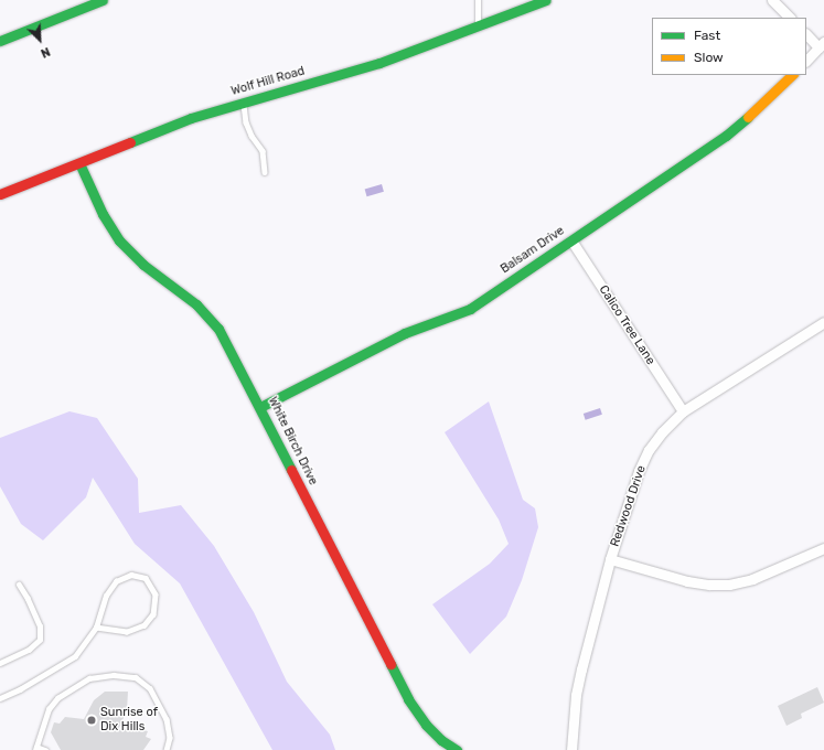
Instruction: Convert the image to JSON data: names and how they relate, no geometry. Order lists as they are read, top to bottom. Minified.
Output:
{"streets":{"street":["Wolf Hill Road","Balsam Drive","Calico Tree Lane","White Birch Drive","Redwood Drive"]},"crossings":[["Wolf Hill Road","White Birch Drive"],["Balsam Drive","Calico Tree Lane"],["Balsam Drive","White Birch Drive"],["Calico Tree Lane","Redwood Drive"]],"places":["Sunrise of Dix Hills"],"legend":["Fast","Slow"],"north":"bottom right"}
